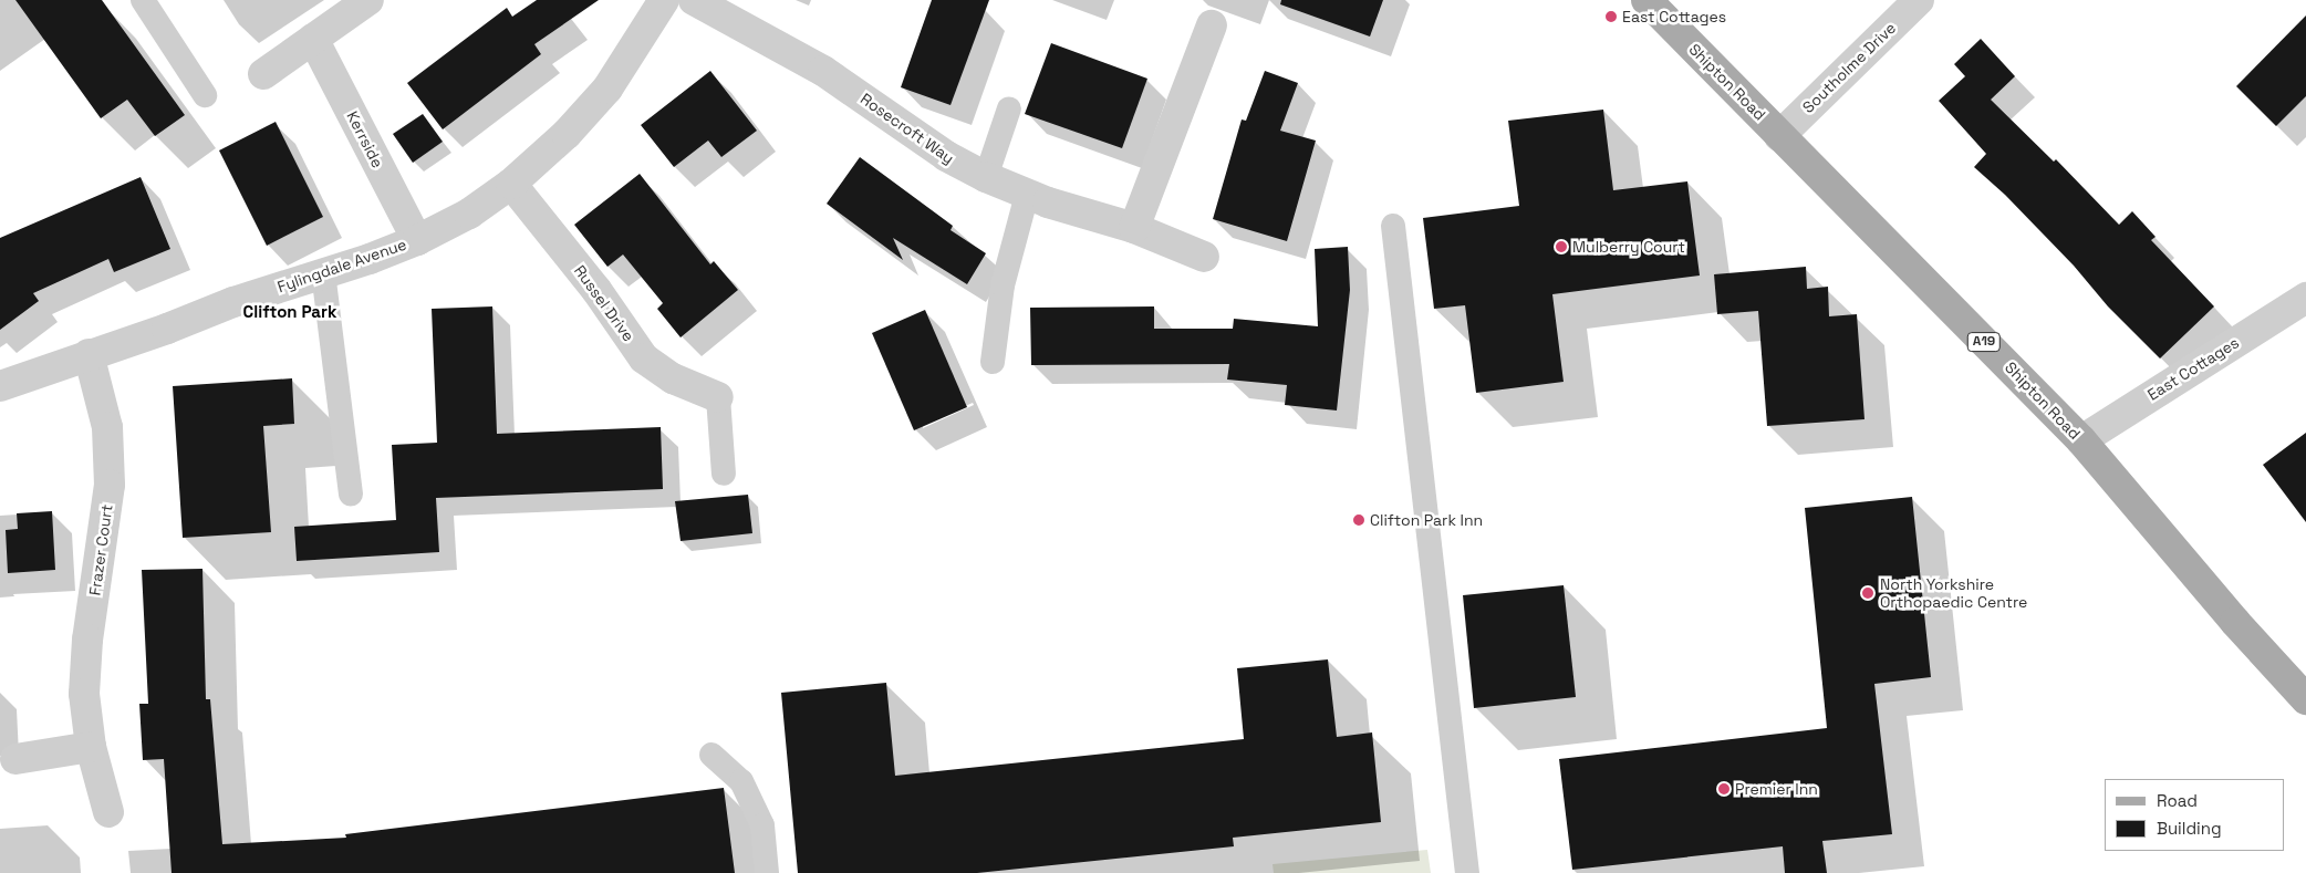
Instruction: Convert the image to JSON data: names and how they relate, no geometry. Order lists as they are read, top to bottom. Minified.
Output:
{"streets":{"main road":["Shipton Road","A19"],"street":["Southolme Drive","Rosecroft Way","Kerrside","Fylingdale Avenue","Russel Drive","East Cottages","Frazer Court"]},"crossings":[["Southolme Drive","Shipton Road"],["Shipton Road","East Cottages"],["Kerrside","Fylingdale Avenue"],["Fylingdale Avenue","Russel Drive"],["Fylingdale Avenue","Frazer Court"]],"districts":["Clifton Park"],"places":["East Cottages","Mulberry Court","Clifton Park Inn","North Yorkshire Orthopaedic Centre","Premier Inn"],"legend":["Road","Building"]}
